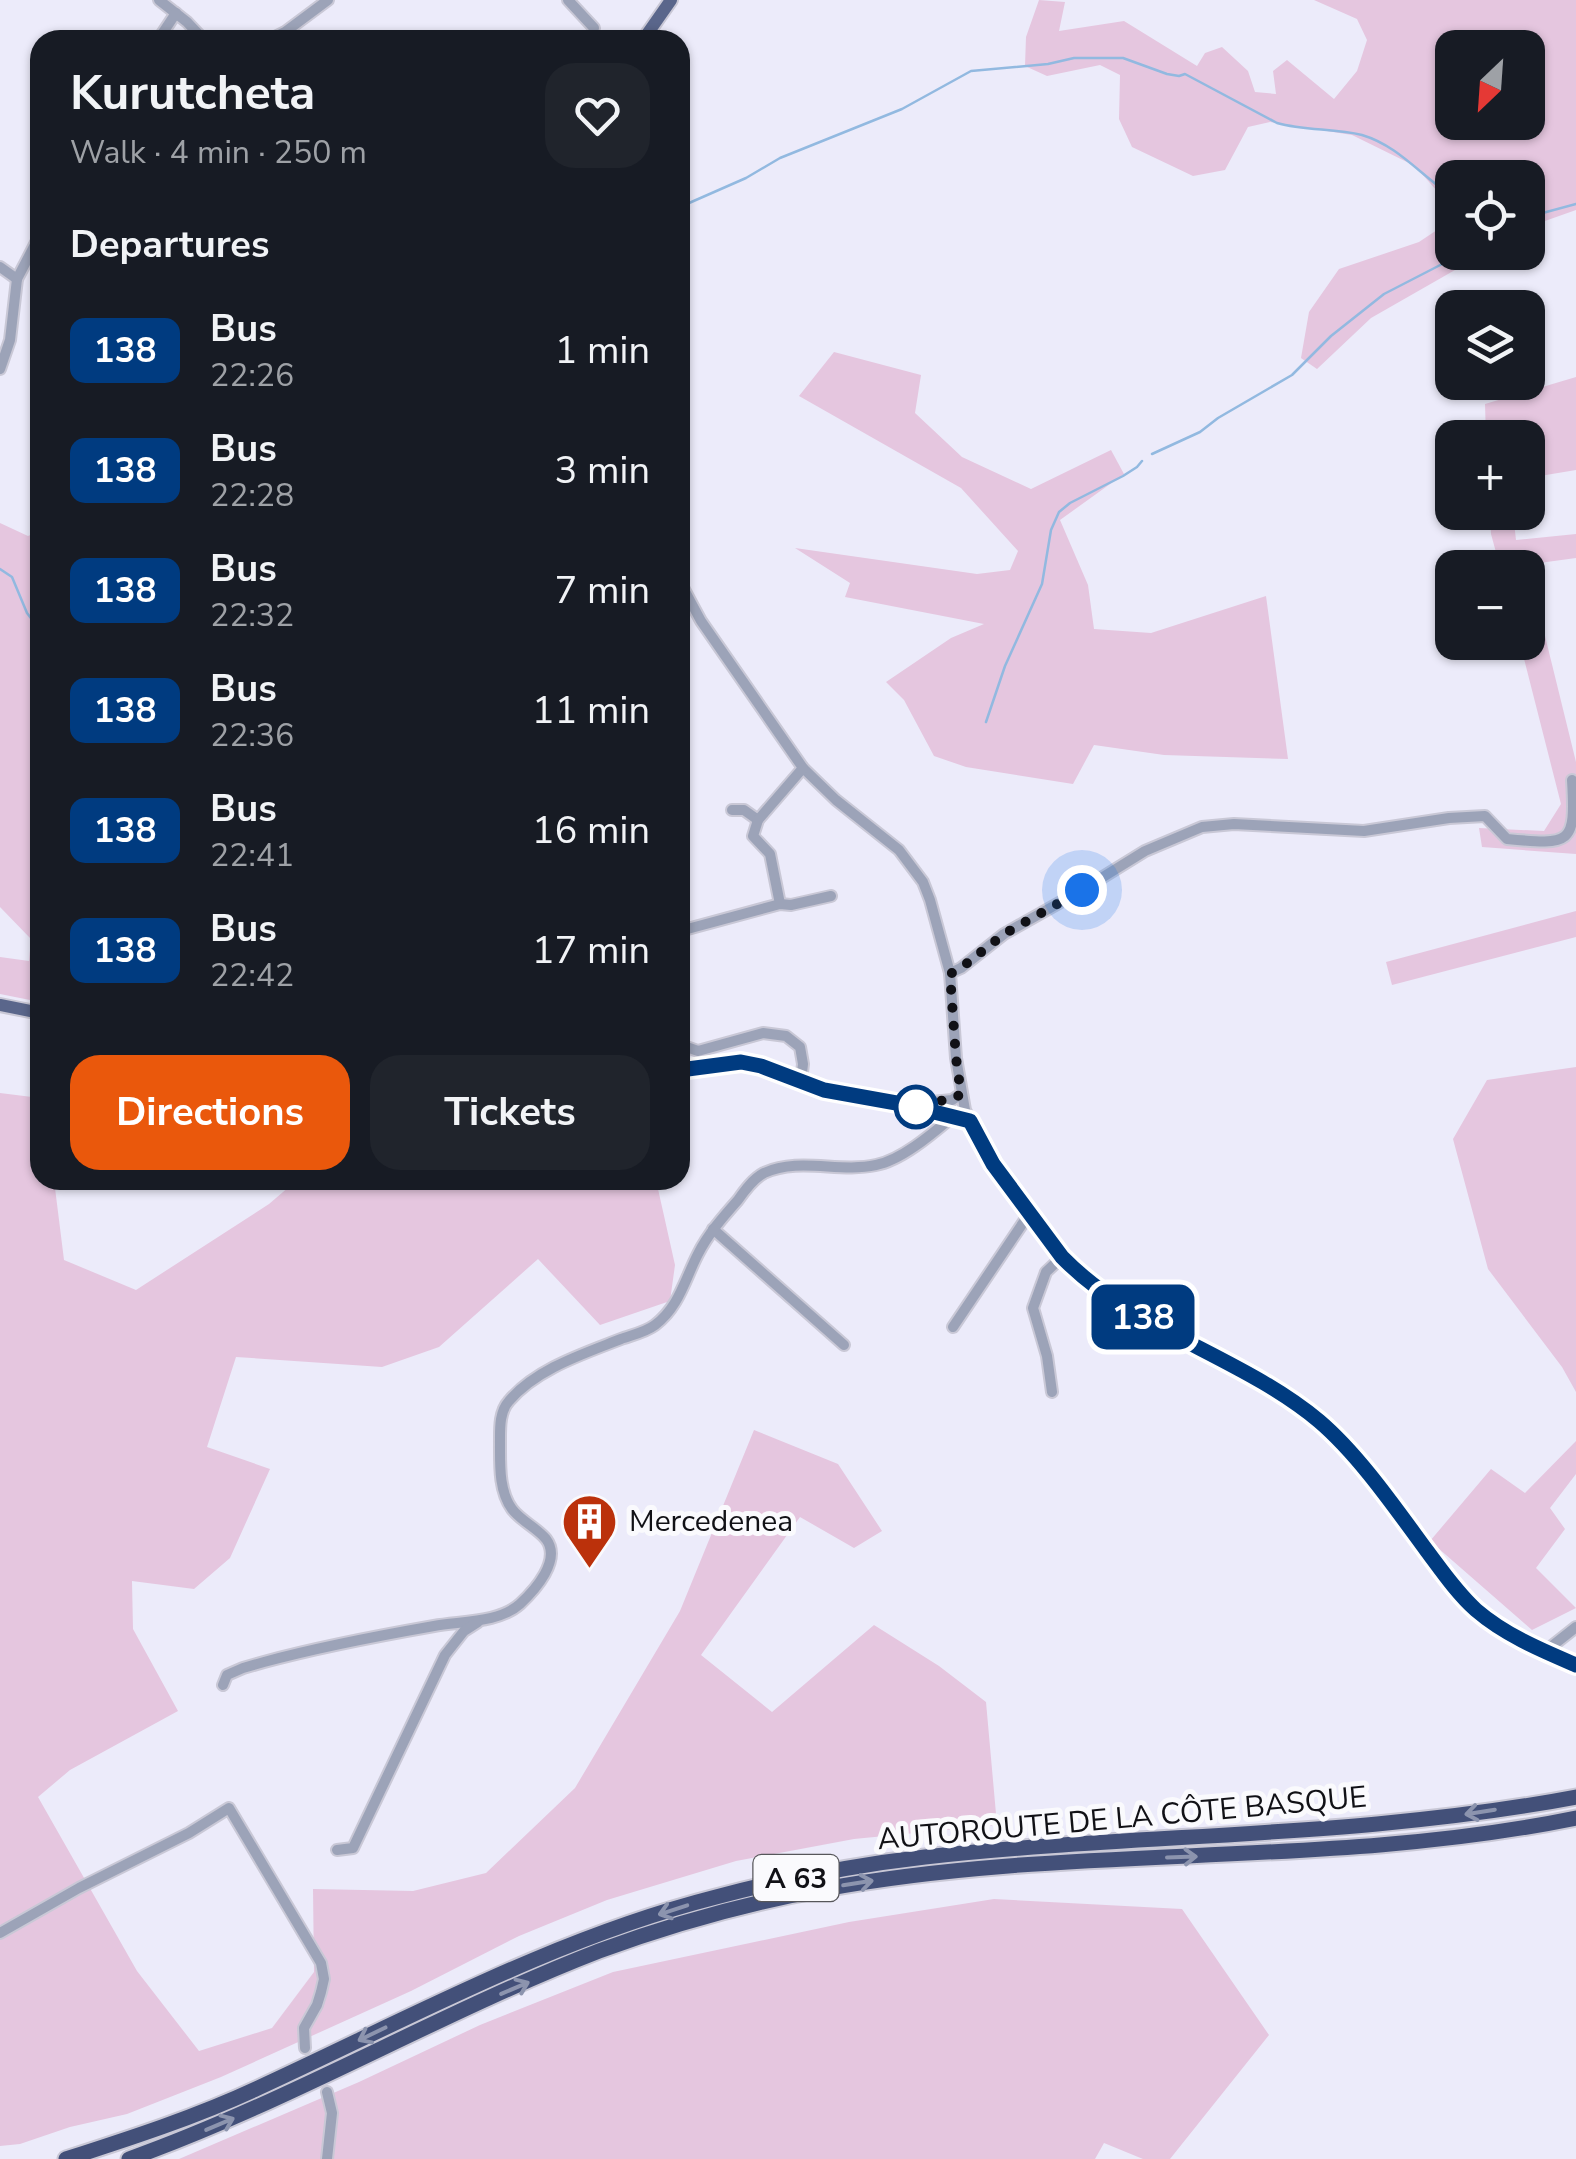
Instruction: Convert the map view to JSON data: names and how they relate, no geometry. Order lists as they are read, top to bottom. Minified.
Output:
{"streets":{"highway":["AUTOROUTE DE LA CÔTE BASQUE","A 63"]},"places":{"building":["Mercedenea"]},"lines":["bus line 138"],"north":"bottom left","page":{"on_map":"138","map_buttons":["+","−"],"heading":[["Kurutcheta","Walk · 4 min · 250 m"],"Departures"],"list":[{"mark":"138","name":"Bus","note":"22:26","value":"1 min"},{"mark":"138","name":"Bus","note":"22:28","value":"3 min"},{"mark":"138","name":"Bus","note":"22:32","value":"7 min"},{"mark":"138","name":"Bus","note":"22:36","value":"11 min"},{"mark":"138","name":"Bus","note":"22:41","value":"16 min"},{"mark":"138","name":"Bus","note":"22:42","value":"17 min"}],"buttons":["Directions","Tickets"]}}
